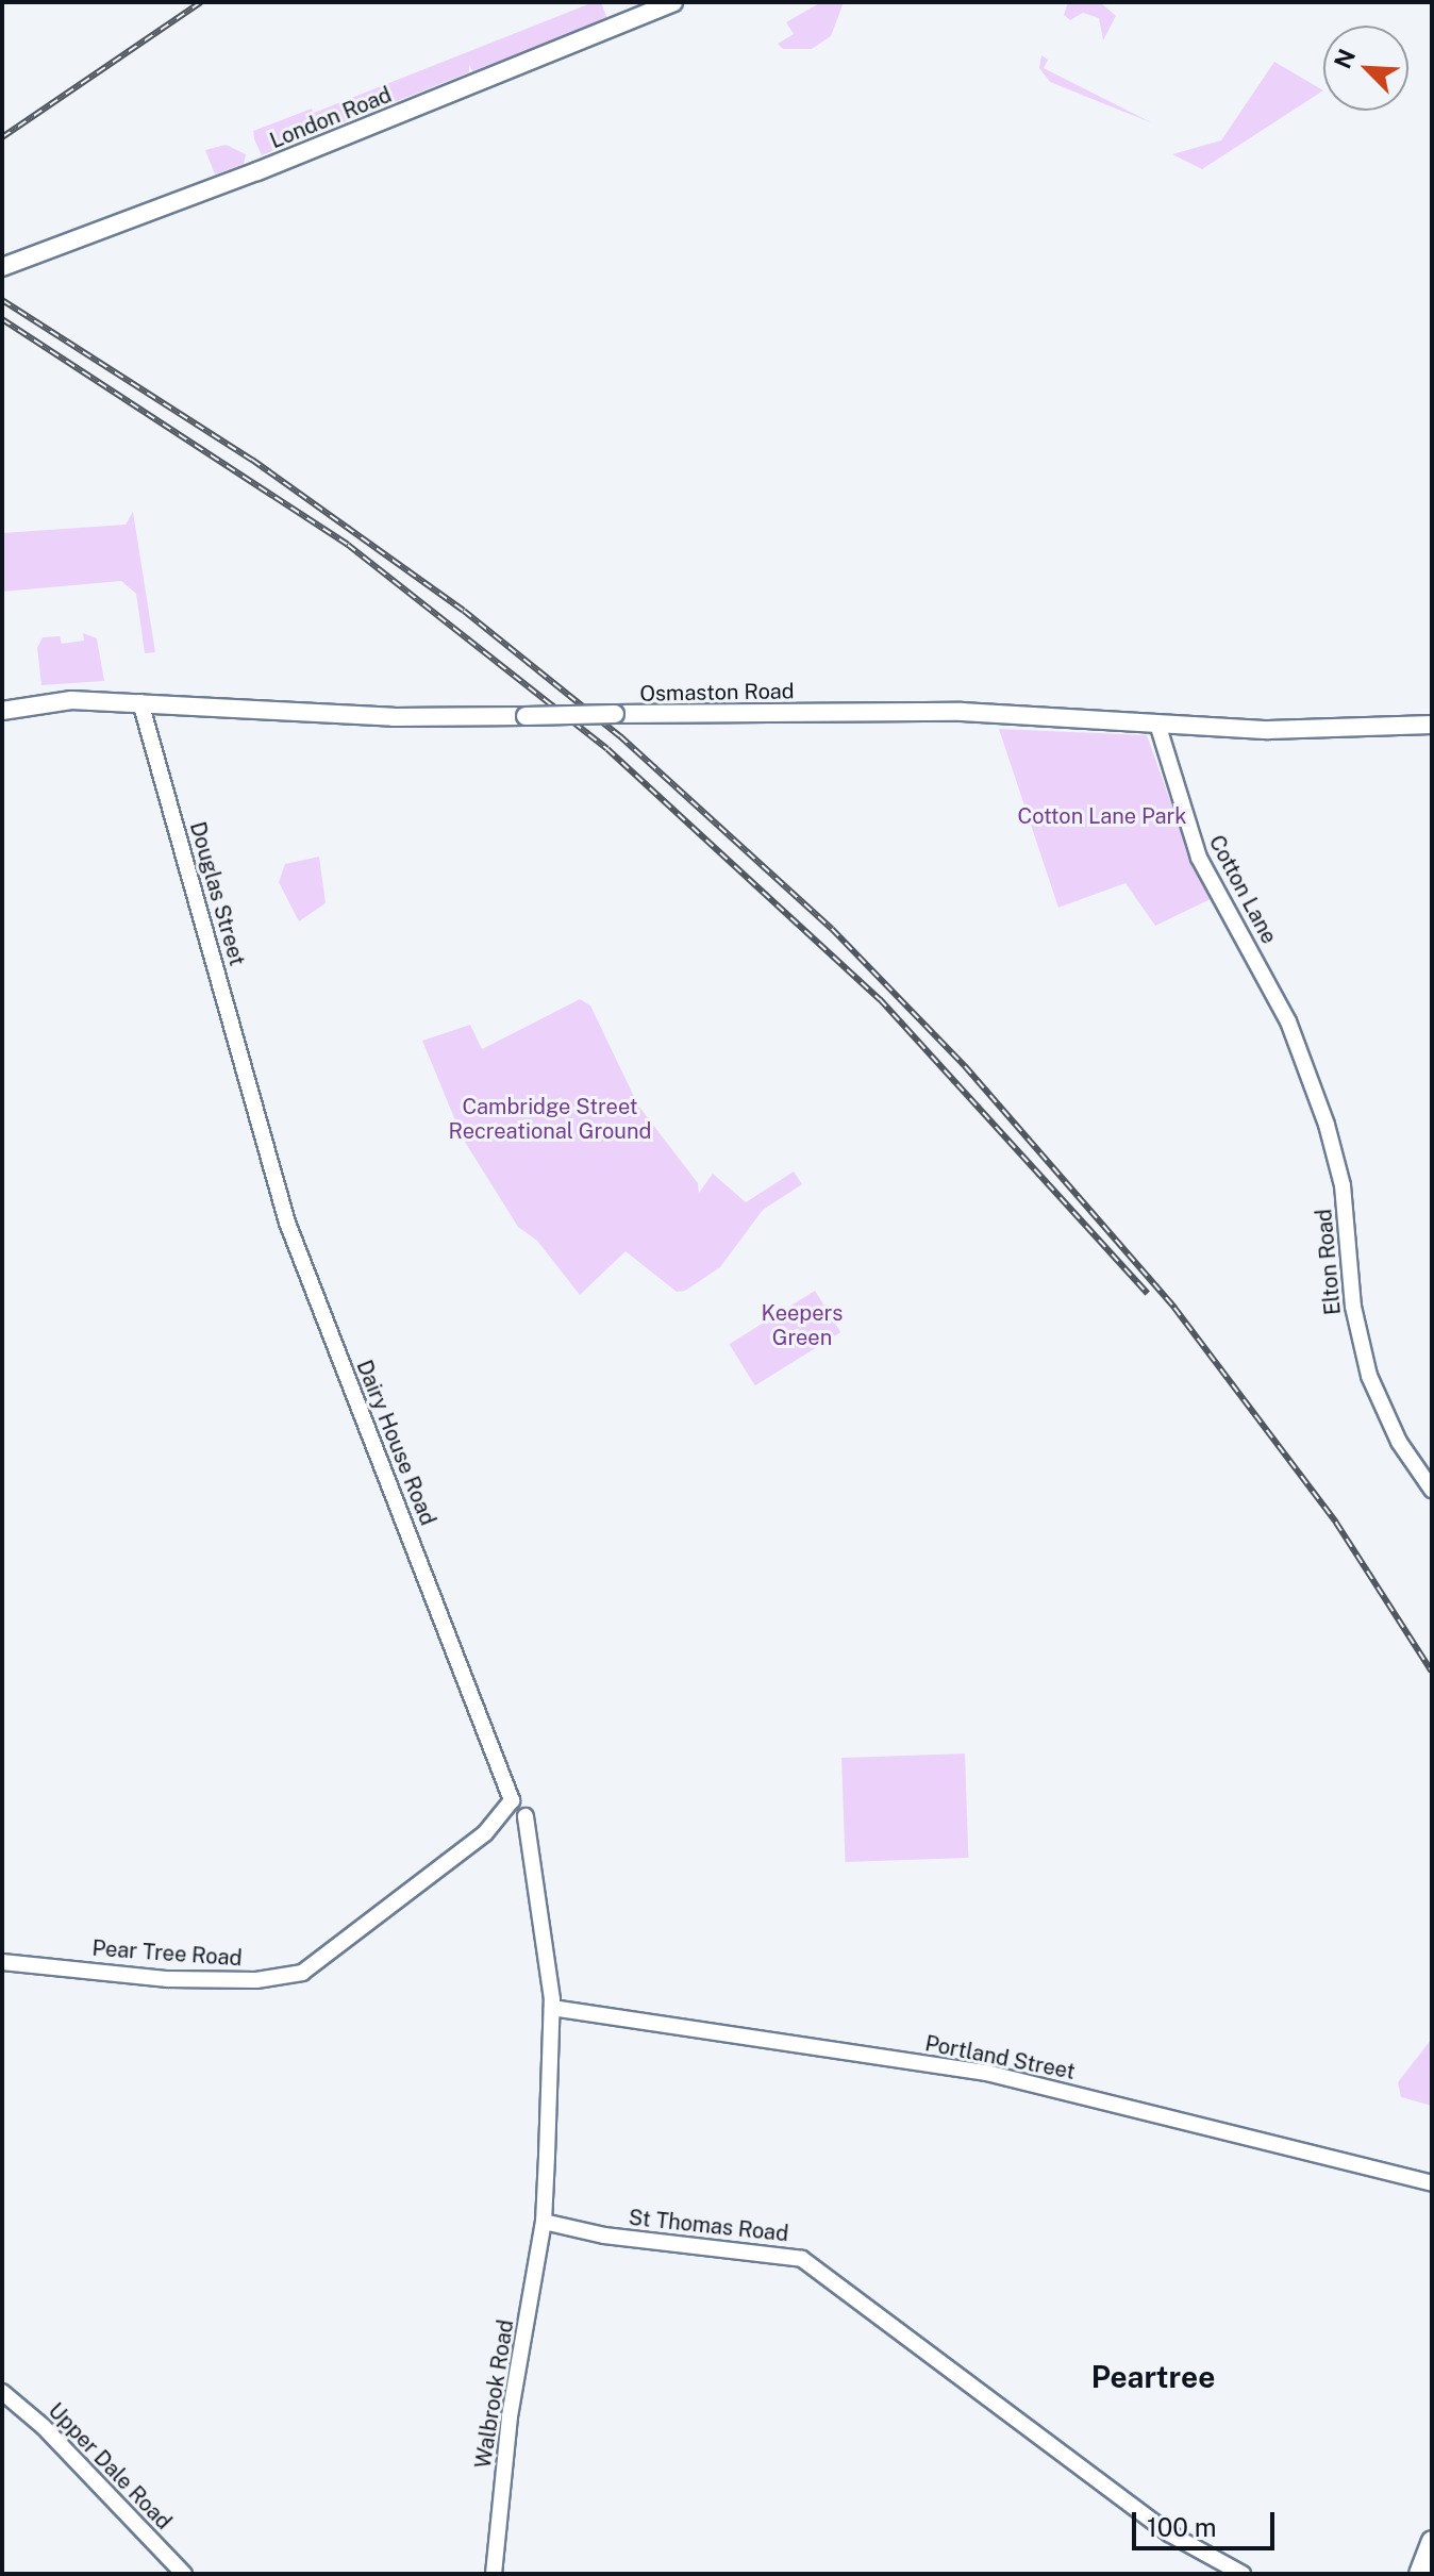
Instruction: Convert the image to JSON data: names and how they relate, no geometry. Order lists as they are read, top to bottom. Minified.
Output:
{"streets":{"main road":["London Road","Osmaston Road"],"street":["Cotton Lane","Douglas Street","Elton Road","Dairy House Road","Pear Tree Road","Portland Street","St Thomas Road","Walbrook Road","Upper Dale Road"]},"crossings":[["Osmaston Road","Cotton Lane"],["Osmaston Road","Douglas Street"],["Cotton Lane","Elton Road"],["Douglas Street","Dairy House Road"],["Dairy House Road","Pear Tree Road"],["St Thomas Road","Walbrook Road"]],"districts":["Peartree"],"parks":["Cotton Lane Park","Cambridge Street Recreational Ground","Keepers Green"],"scale_bar":"100 m","north":"top left"}
